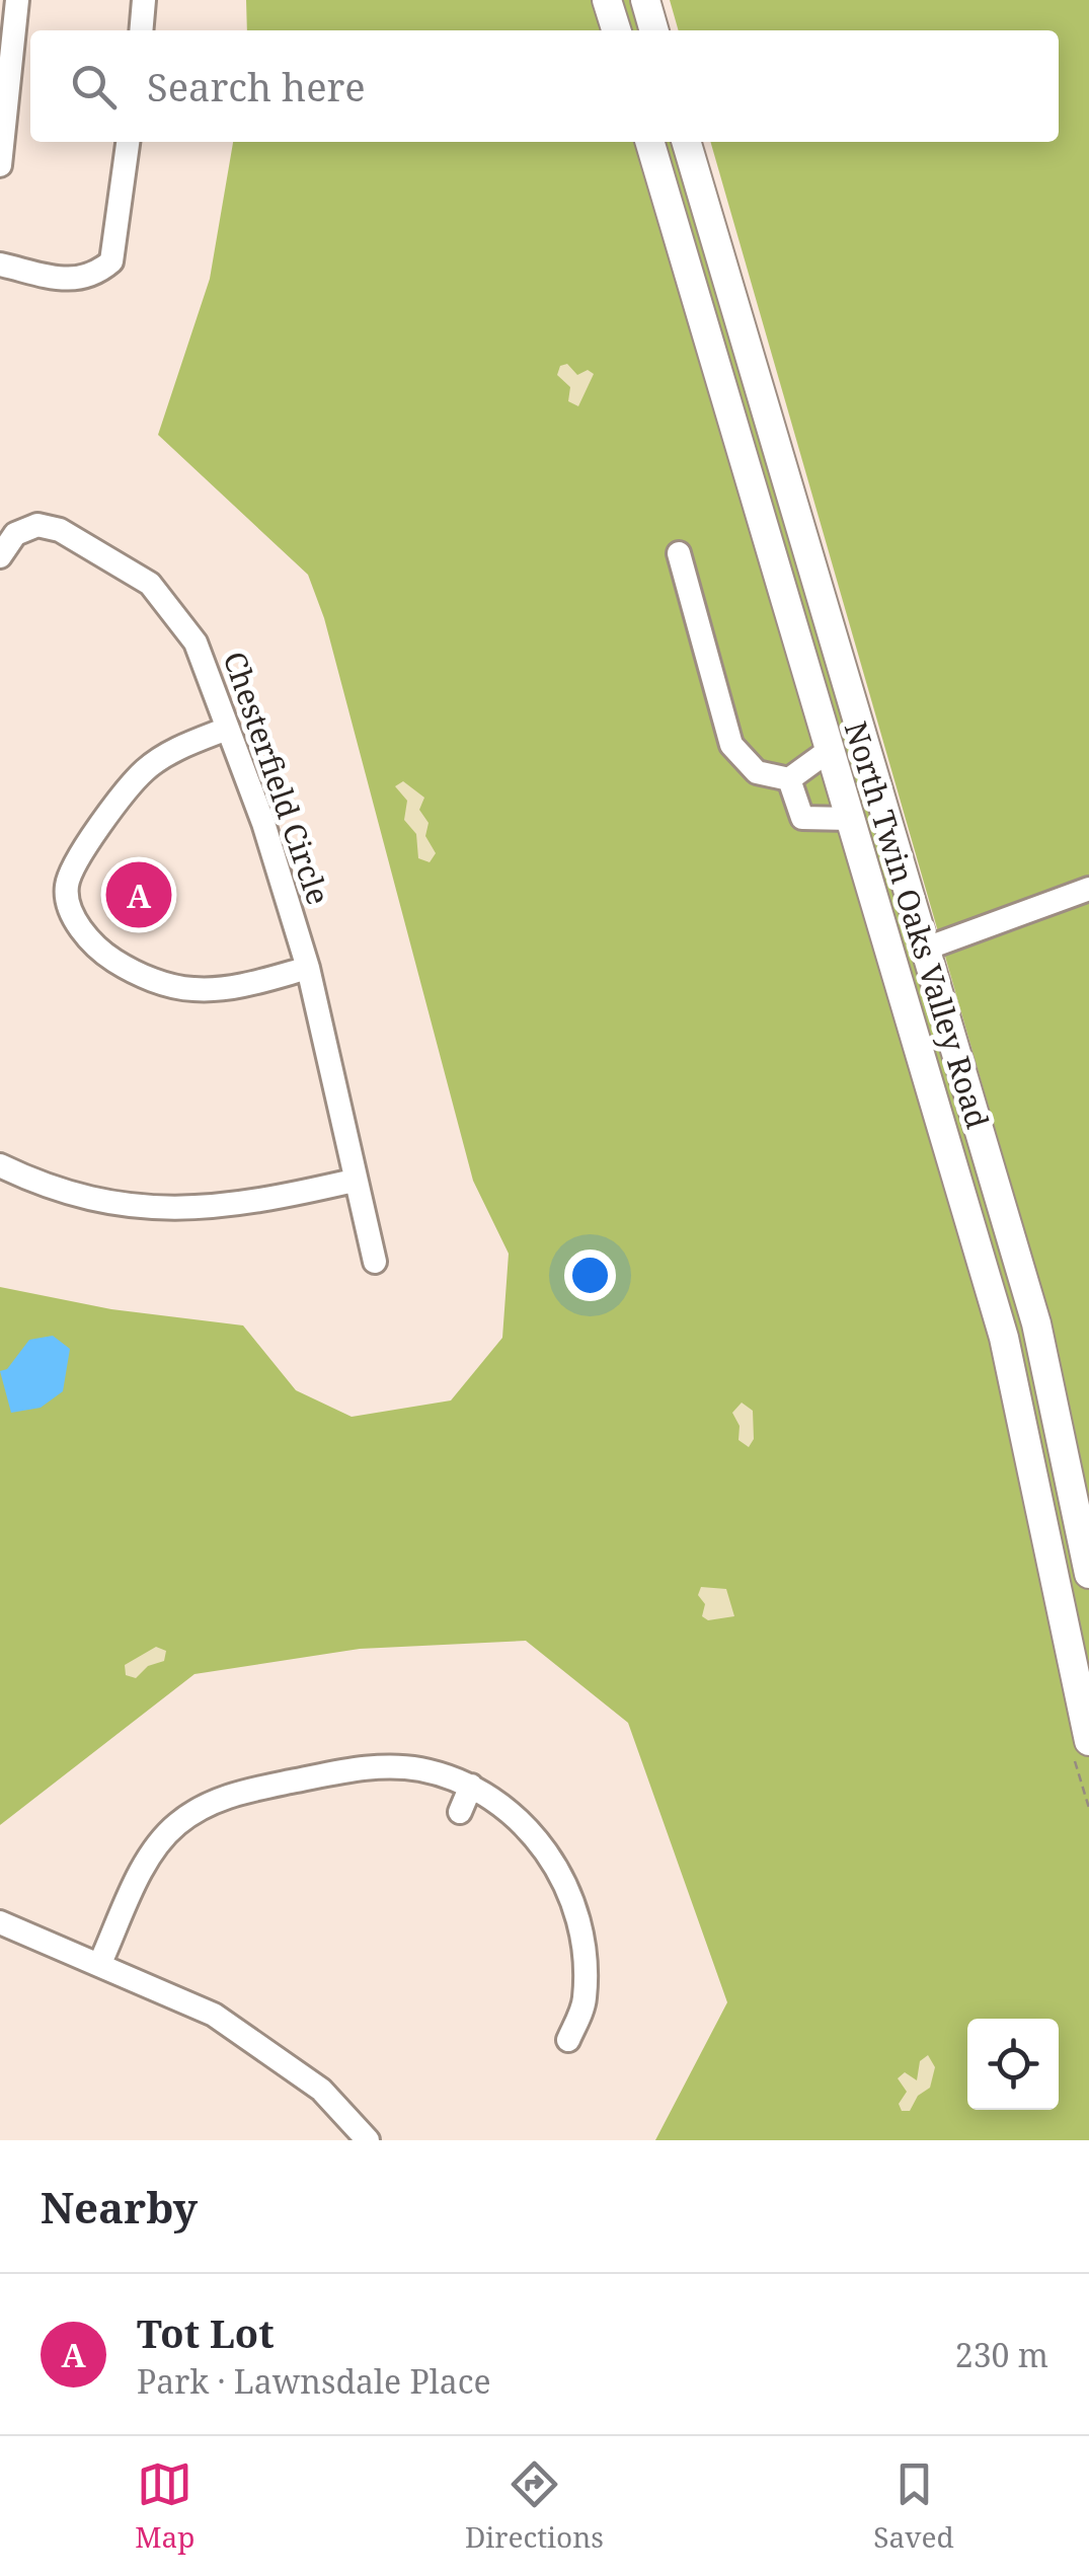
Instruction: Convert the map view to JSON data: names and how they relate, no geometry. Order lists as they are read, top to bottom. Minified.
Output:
{"streets":{"main road":["North Twin Oaks Valley Road"],"street":["Chesterfield Circle"]},"page":{"search":"Search here","pins":"A","heading":"Nearby","list":[{"mark":"A","name":"Tot Lot","note":"Park · Lawnsdale Place","value":"230 m"}],"nav":["Map","Directions","Saved"]}}
